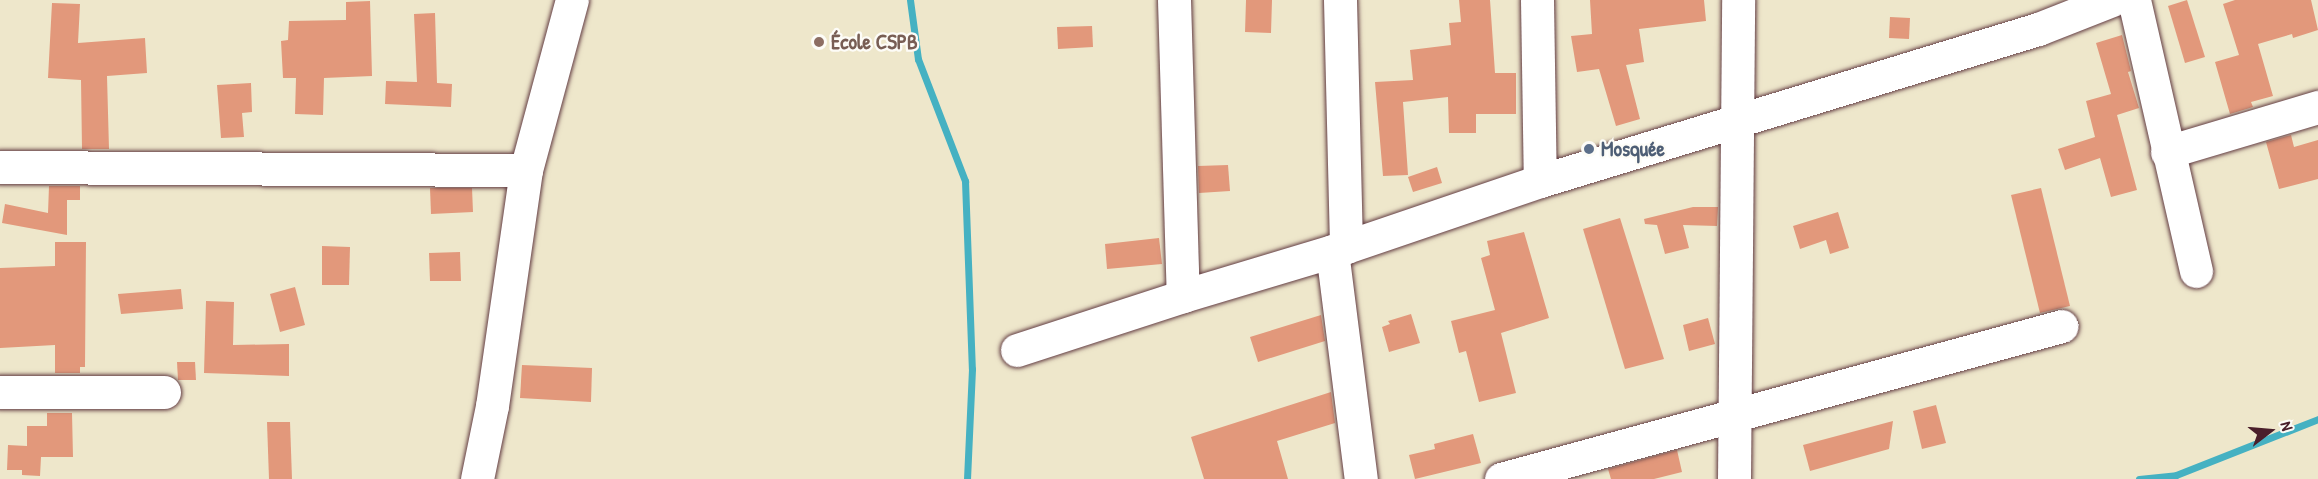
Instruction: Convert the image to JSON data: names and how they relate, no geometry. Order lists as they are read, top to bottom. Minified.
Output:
{"places":["École CSPB","Mosquée"],"north":"right"}
